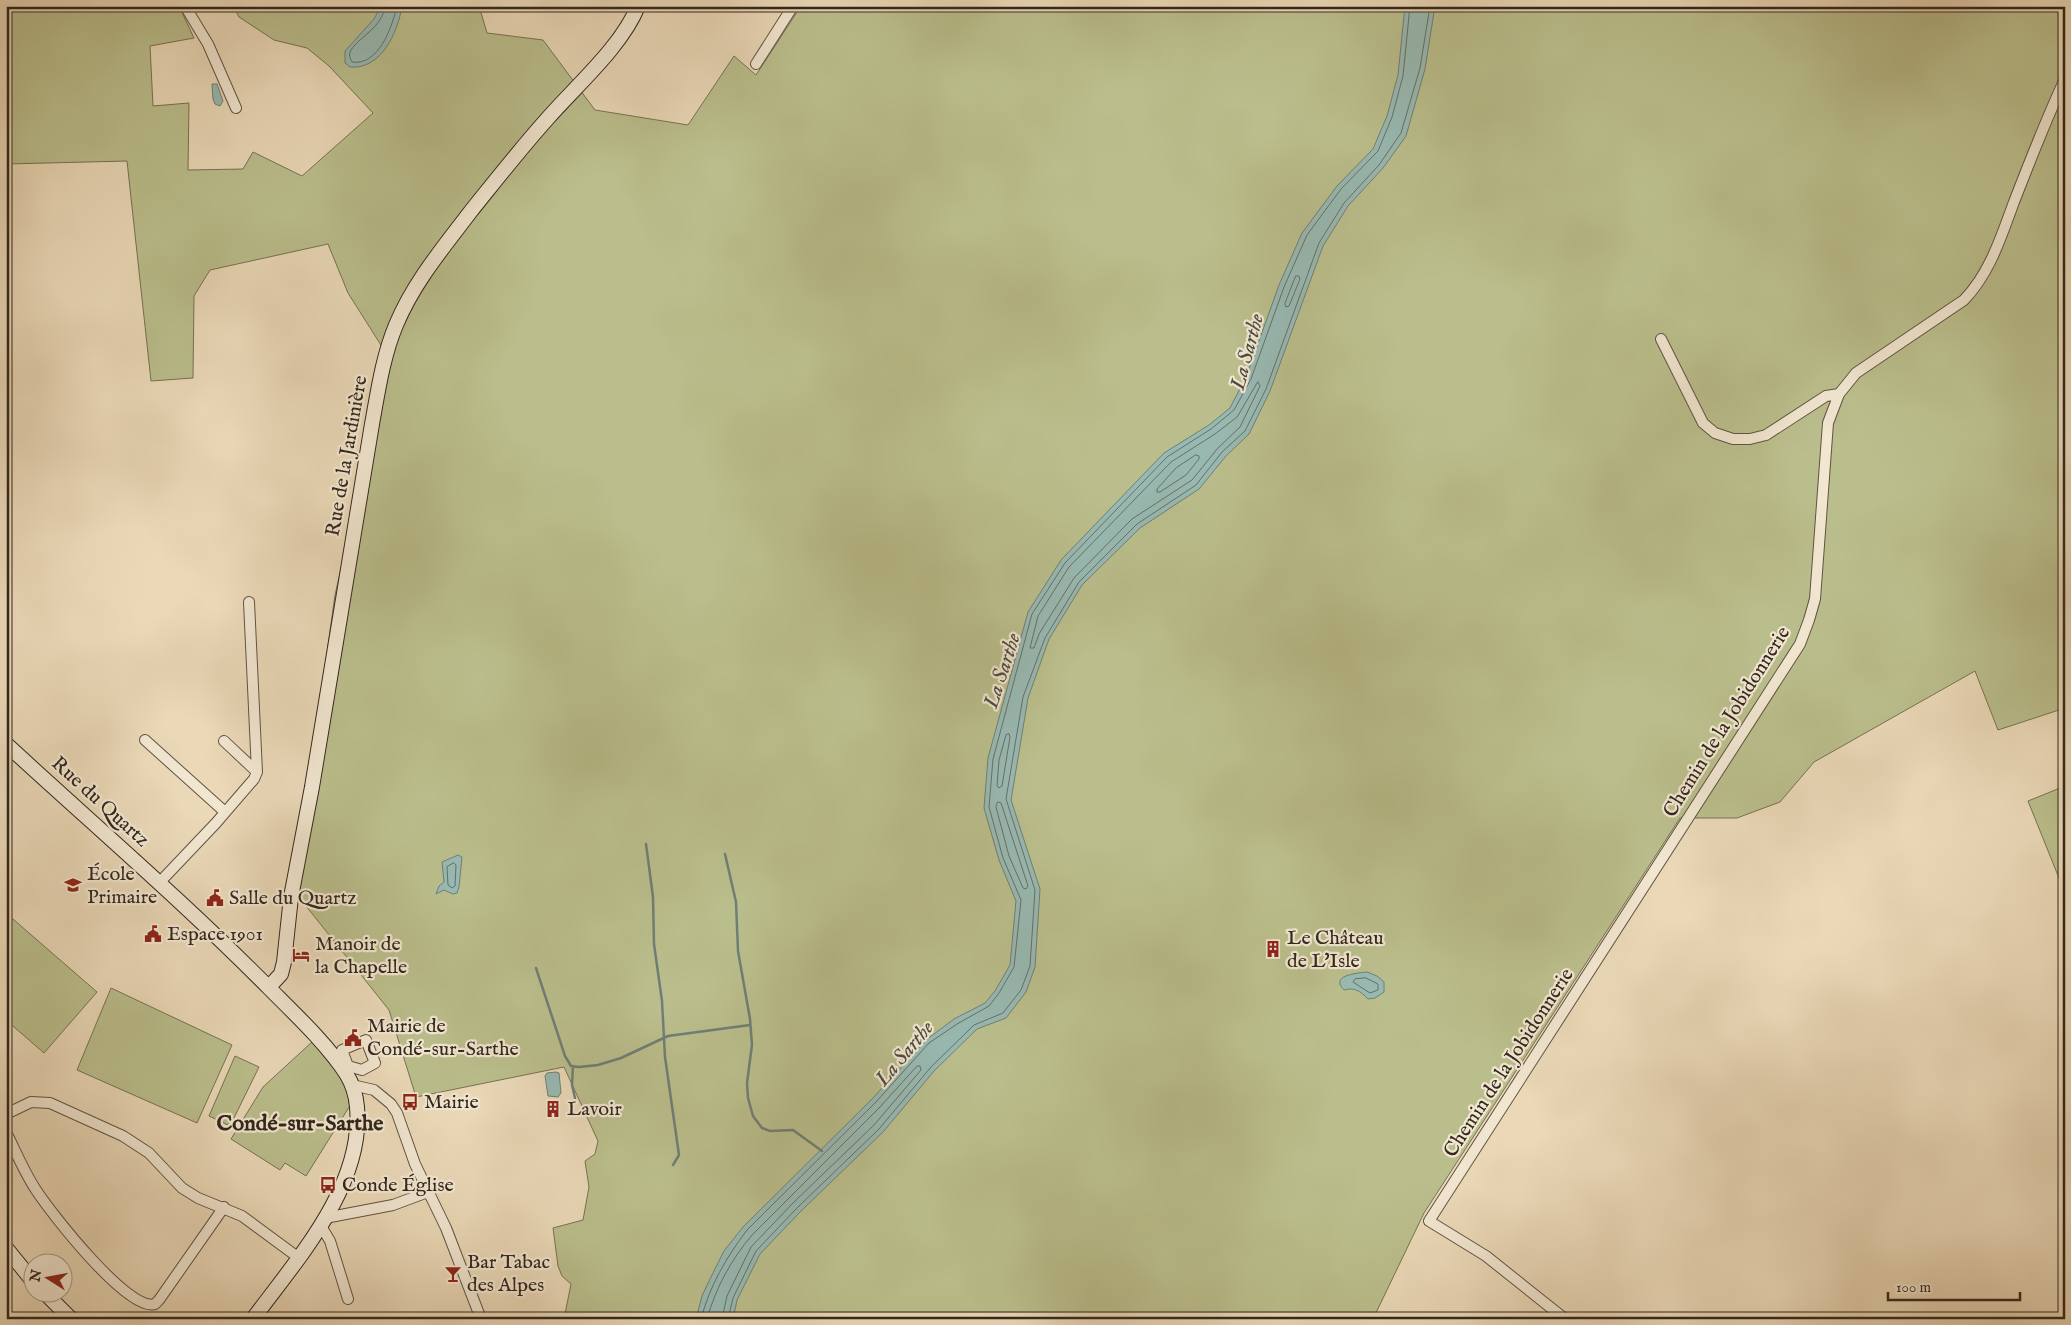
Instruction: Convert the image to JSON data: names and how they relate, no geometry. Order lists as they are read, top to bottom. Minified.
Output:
{"streets":{"street":["Rue de la Jardinière","Chemin de la Jobidonnerie","Rue du Quartz"]},"crossings":[["Rue de la Jardinière","Rue du Quartz"]],"districts":["Condé-sur-Sarthe"],"water":["La Sarthe"],"places":{"school or university":["École Primaire"],"public building":["Salle du Quartz","Espace 1901","Mairie de Condé-sur-Sarthe"],"building":["Le Château de L'Isle","Lavoir"],"hotel":["Manoir de la Chapelle"],"bus stop":["Mairie","Conde Église"],"bar":["Bar Tabac des Alpes"]},"scale_bar":"100 m","north":"left"}
